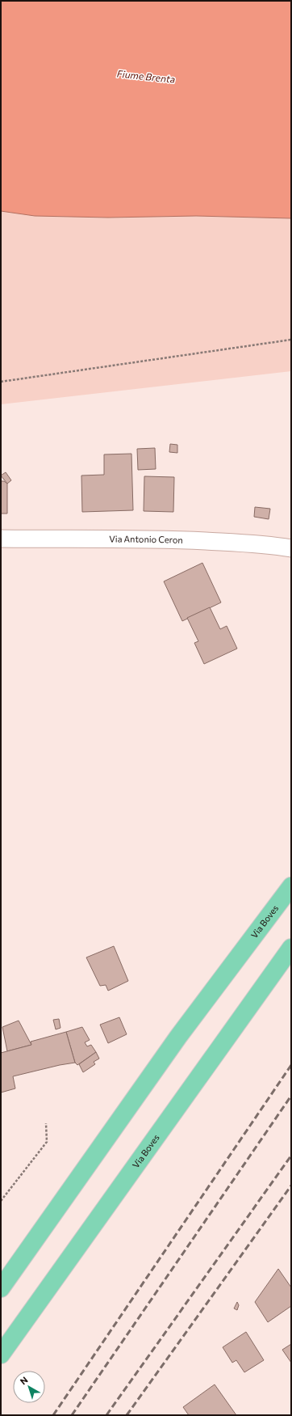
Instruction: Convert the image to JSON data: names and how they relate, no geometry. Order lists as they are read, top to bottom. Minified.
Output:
{"streets":{"highway":["Via Boves"],"street":["Via Antonio Ceron"]},"water":["Fiume Brenta"],"north":"top left"}
